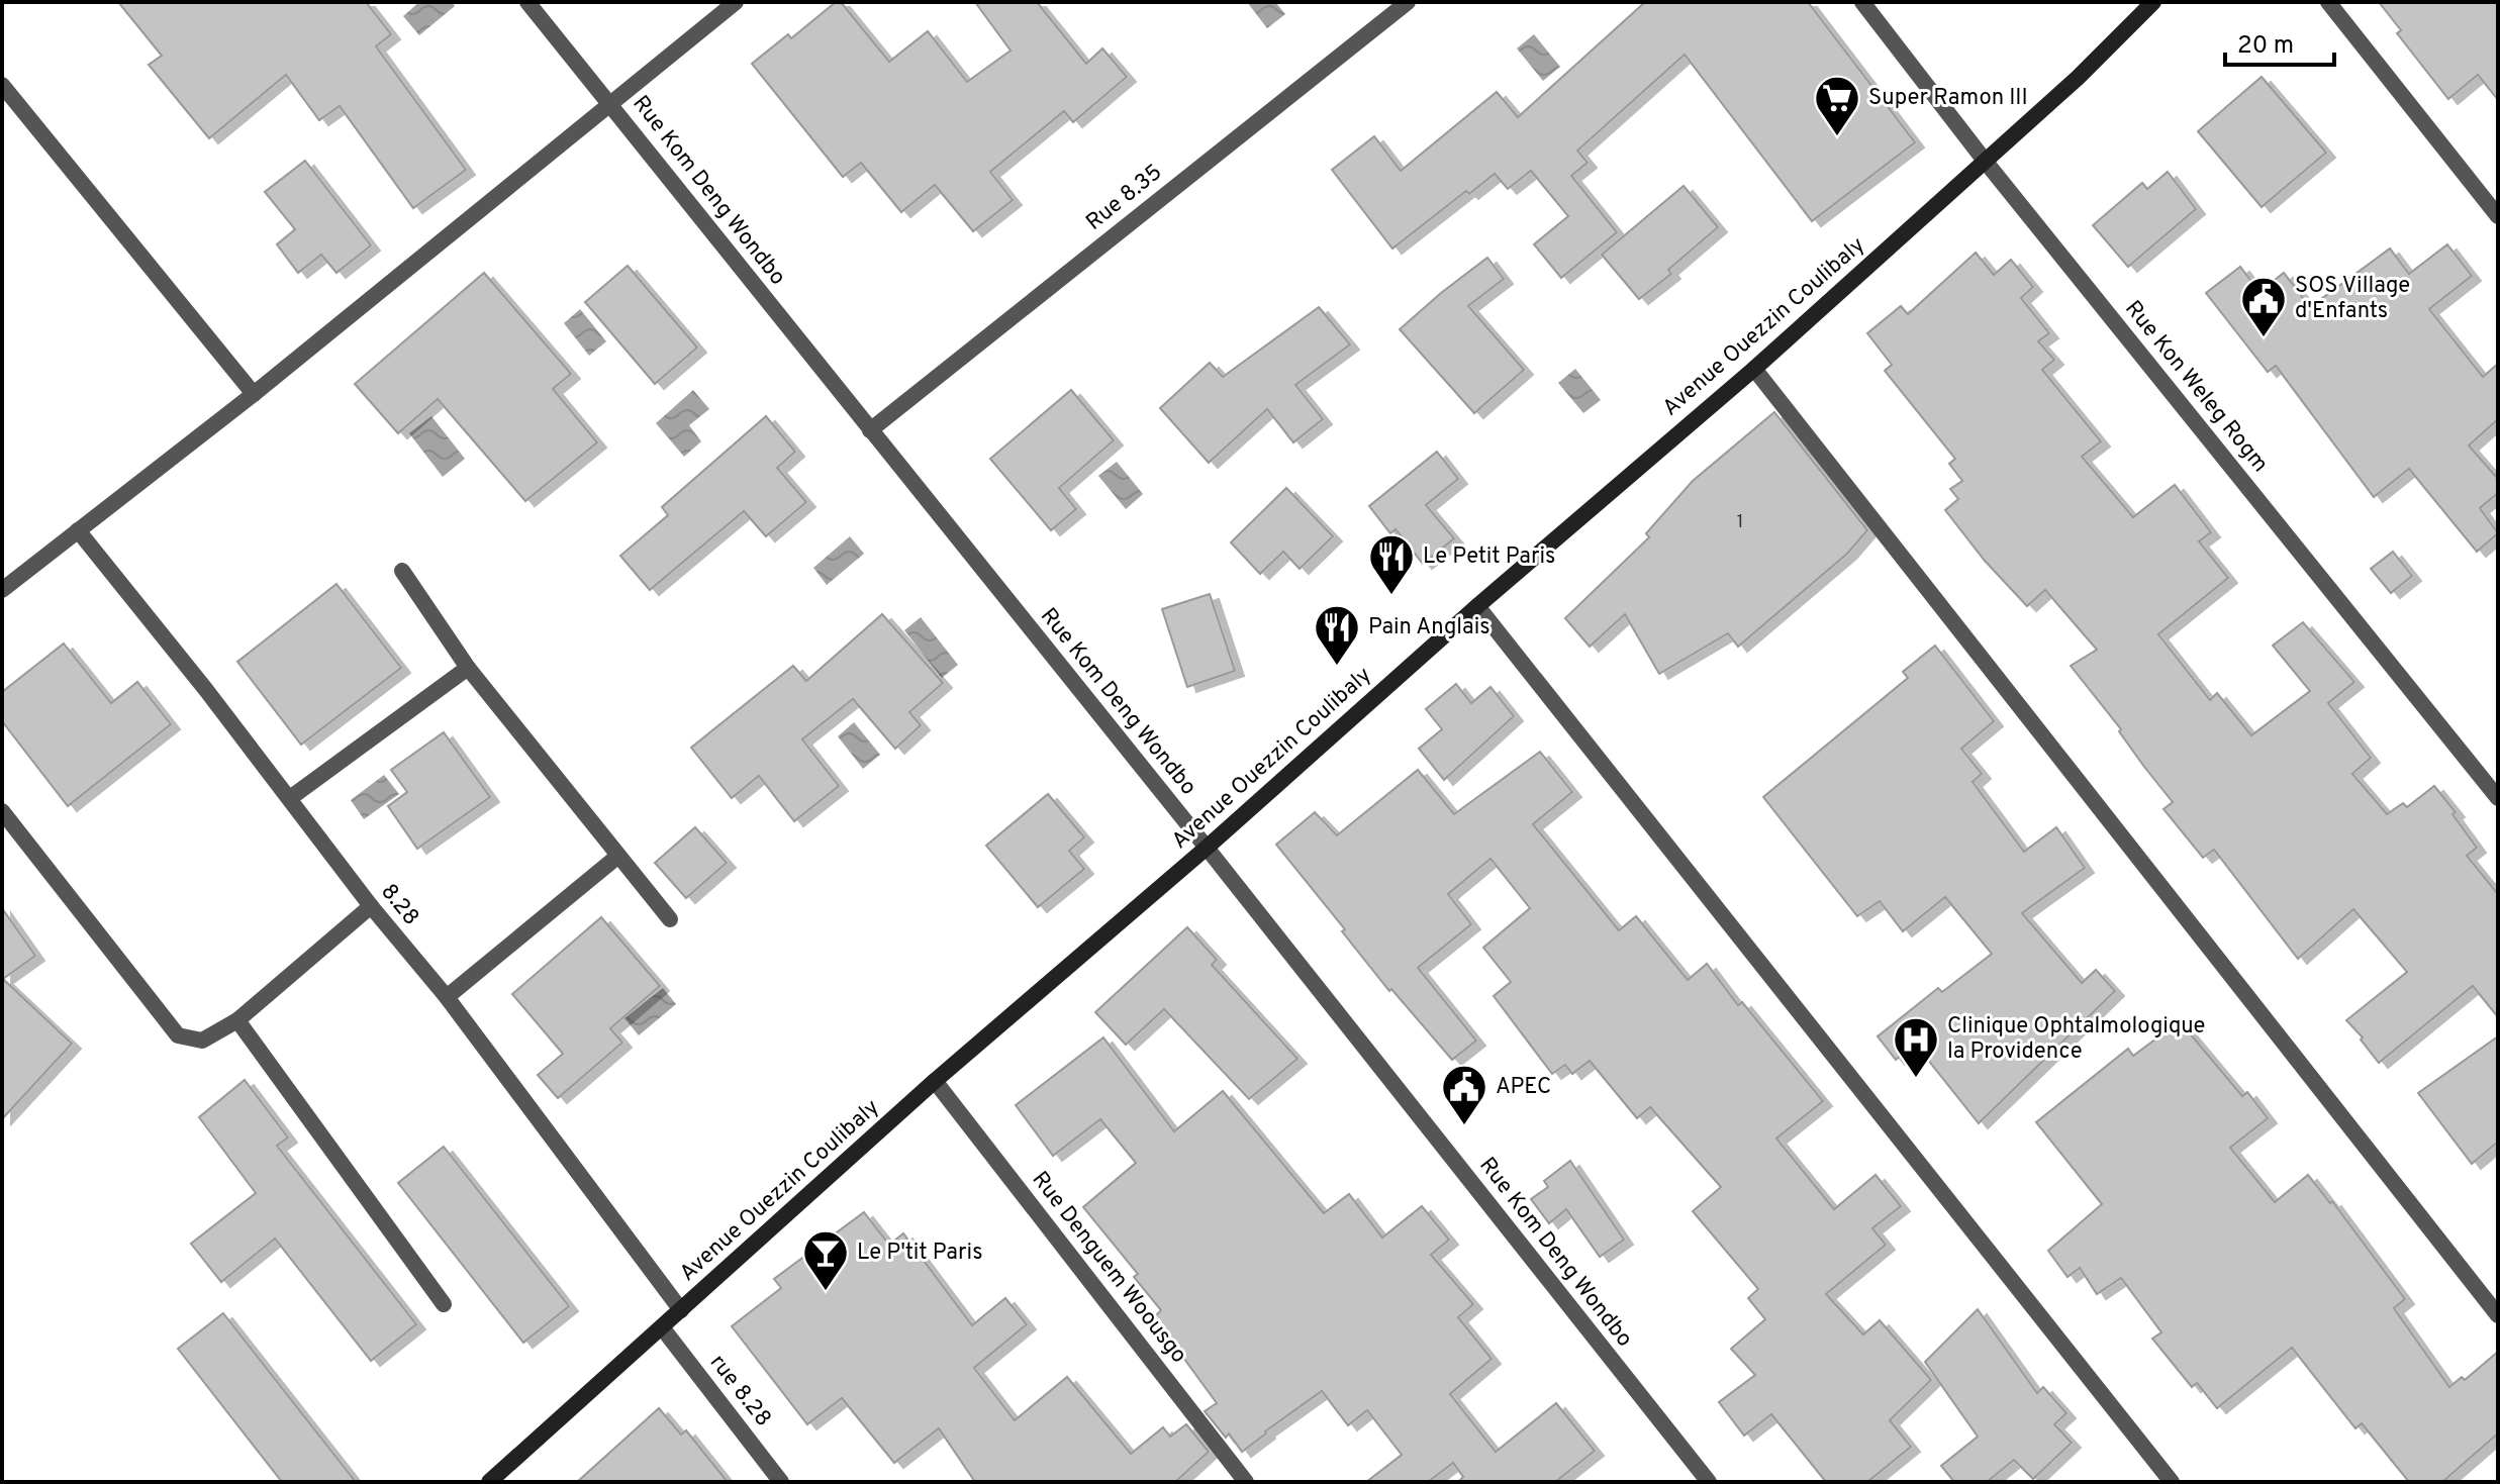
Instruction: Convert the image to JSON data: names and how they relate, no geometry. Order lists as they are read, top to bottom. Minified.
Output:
{"streets":{"main road":["Avenue Ouezzin Coulibaly"],"street":["Rue Kom Deng Wondbo","Rue 8.35","Rue Kon Weleg Rogm","8.28","Rue Denguem Woousgo","rue 8.28"]},"crossings":[["Rue Kom Deng Wondbo","Rue 8.35"],["Rue Kom Deng Wondbo","Avenue Ouezzin Coulibaly"],["Avenue Ouezzin Coulibaly","Rue Kon Weleg Rogm"],["Avenue Ouezzin Coulibaly","8.28"],["Avenue Ouezzin Coulibaly","Rue Denguem Woousgo"],["Avenue Ouezzin Coulibaly","rue 8.28"]],"places":{"supermarket":["Super Ramon III"],"public building":["SOS Village d'Enfants","APEC"],"restaurant":["Le Petit Paris","Pain Anglais"],"hospital":["Clinique Ophtalmologique la Providence"],"bar":["Le P'tit Paris"]},"house_numbers":["1"],"scale_bar":"20 m"}
